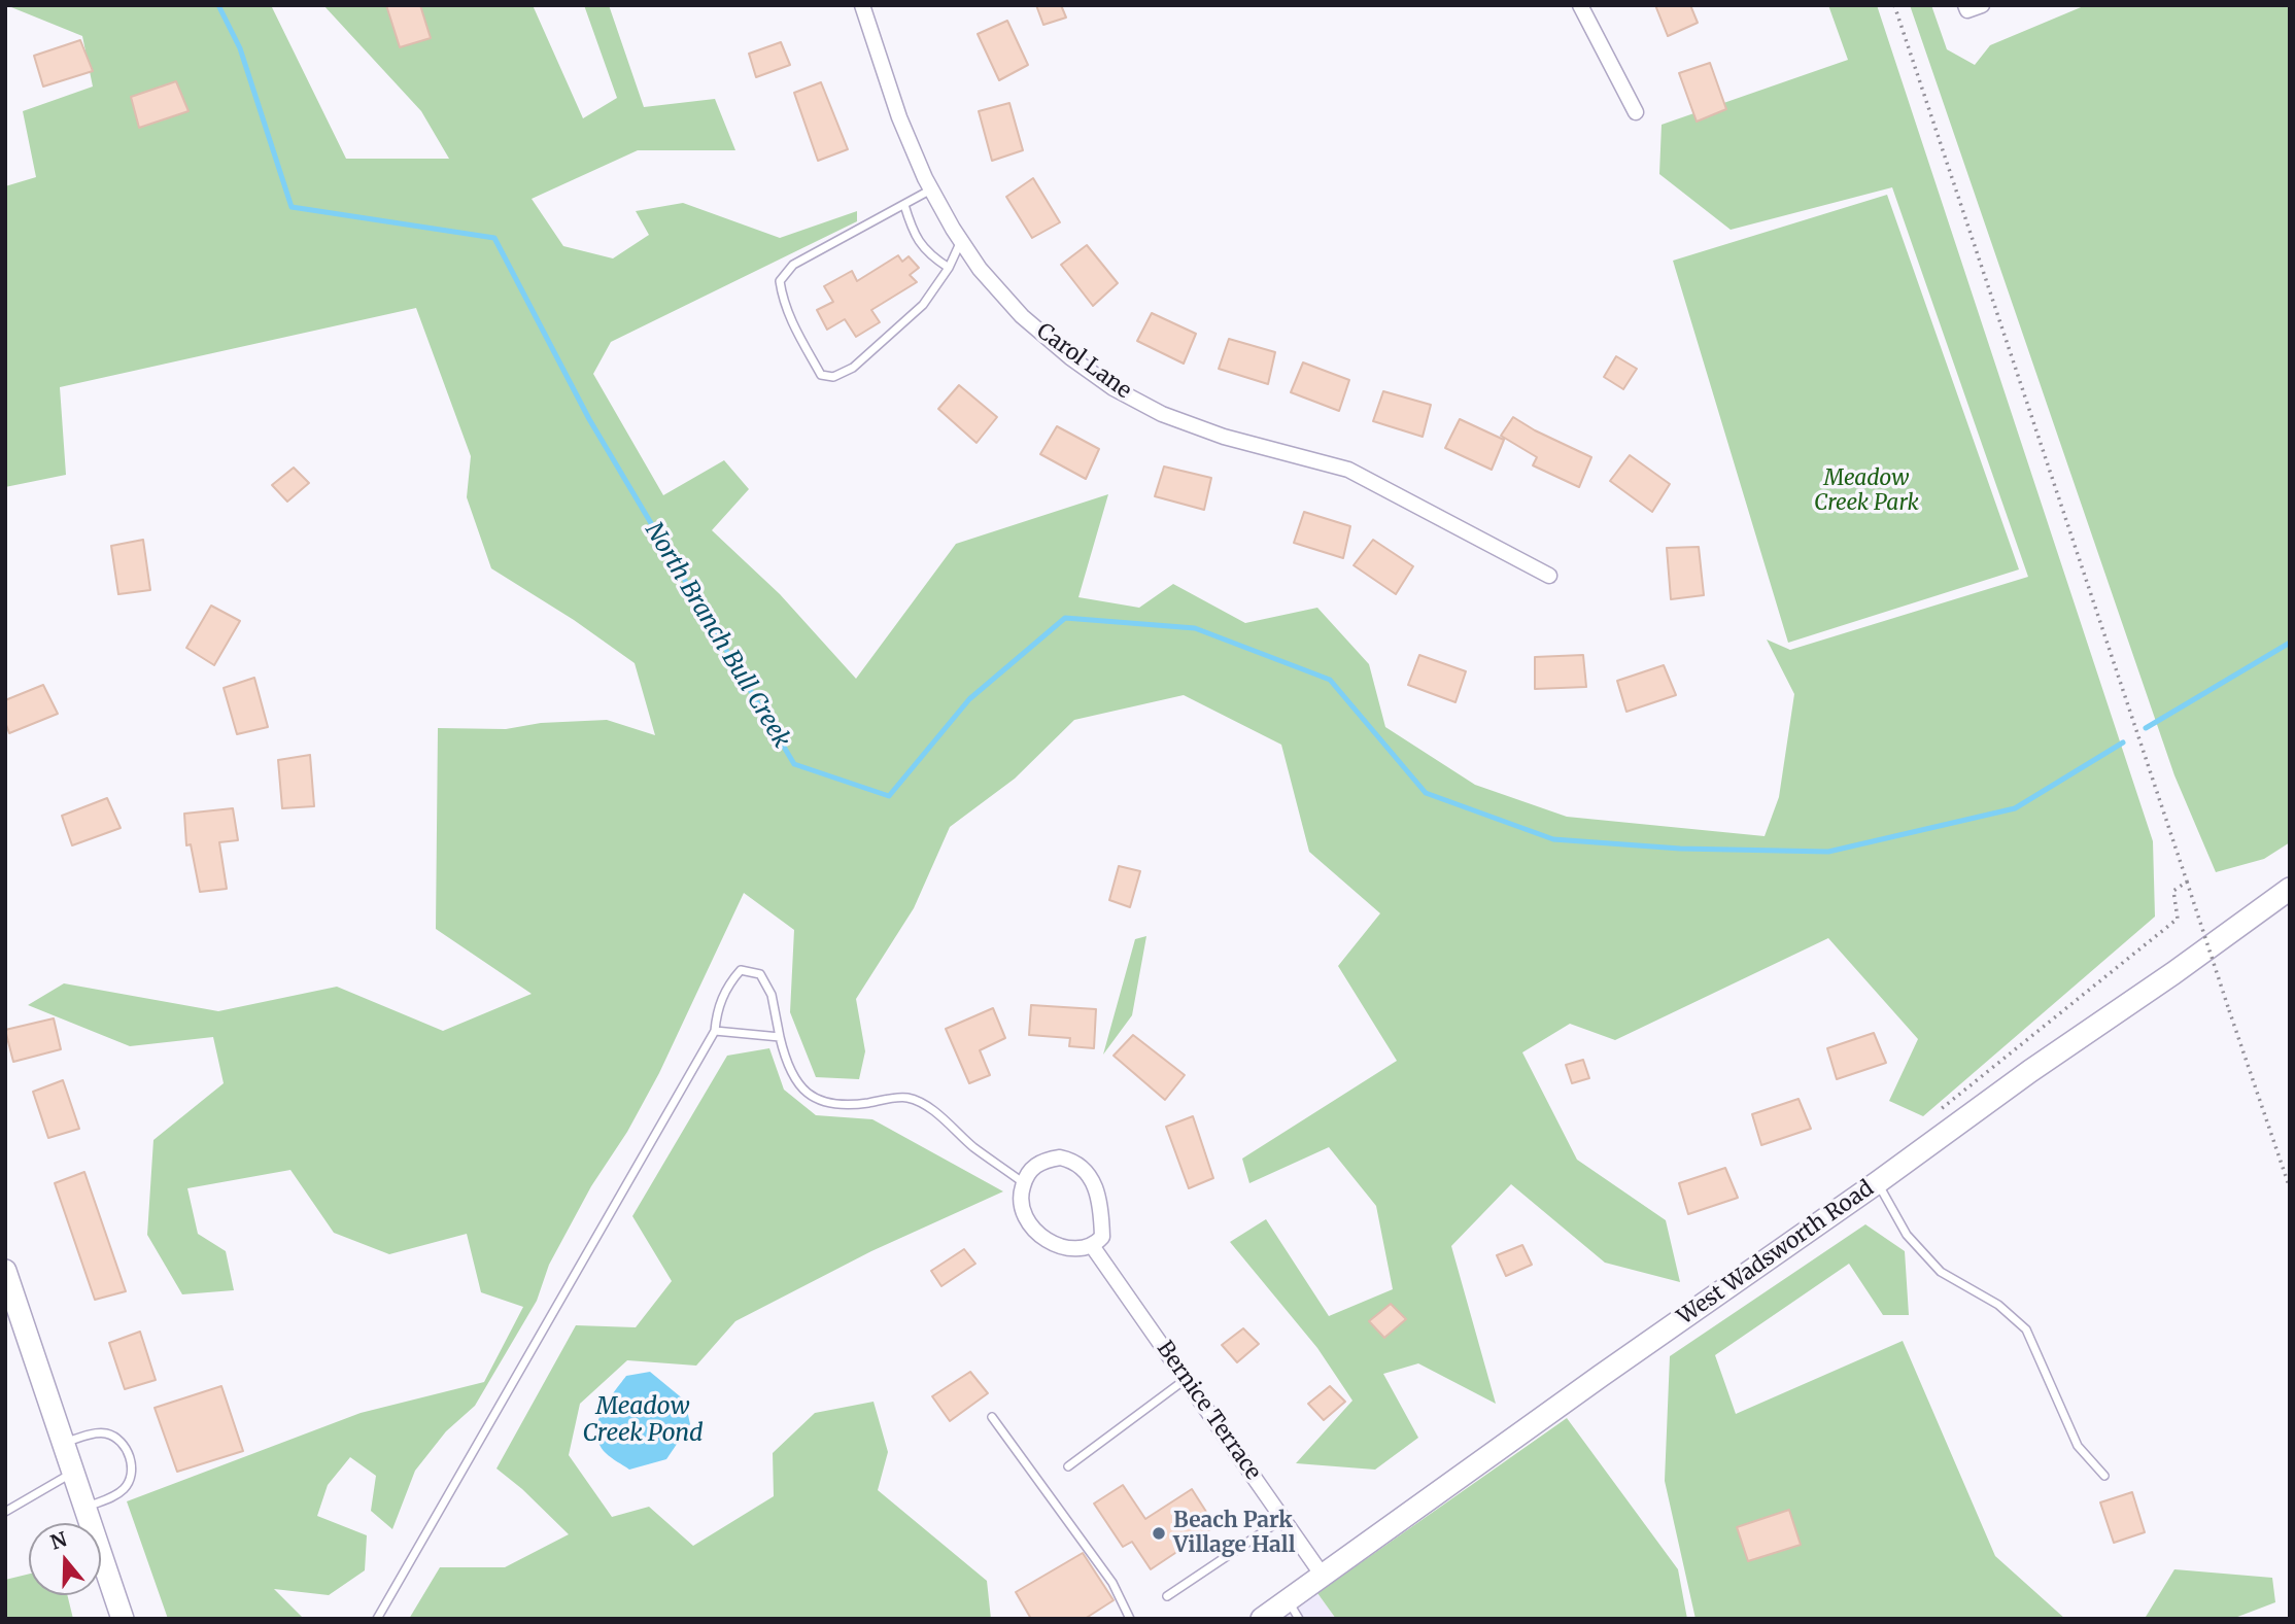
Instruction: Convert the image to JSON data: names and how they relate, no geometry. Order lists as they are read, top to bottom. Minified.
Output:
{"streets":{"main road":["West Wadsworth Road"],"street":["Carol Lane","Bernice Terrace"]},"crossings":[["West Wadsworth Road","Bernice Terrace"]],"water":["North Branch Bull Creek","Meadow Creek Pond"],"parks":["Meadow Creek Park"],"places":["Beach Park Village Hall"],"north":"top"}
